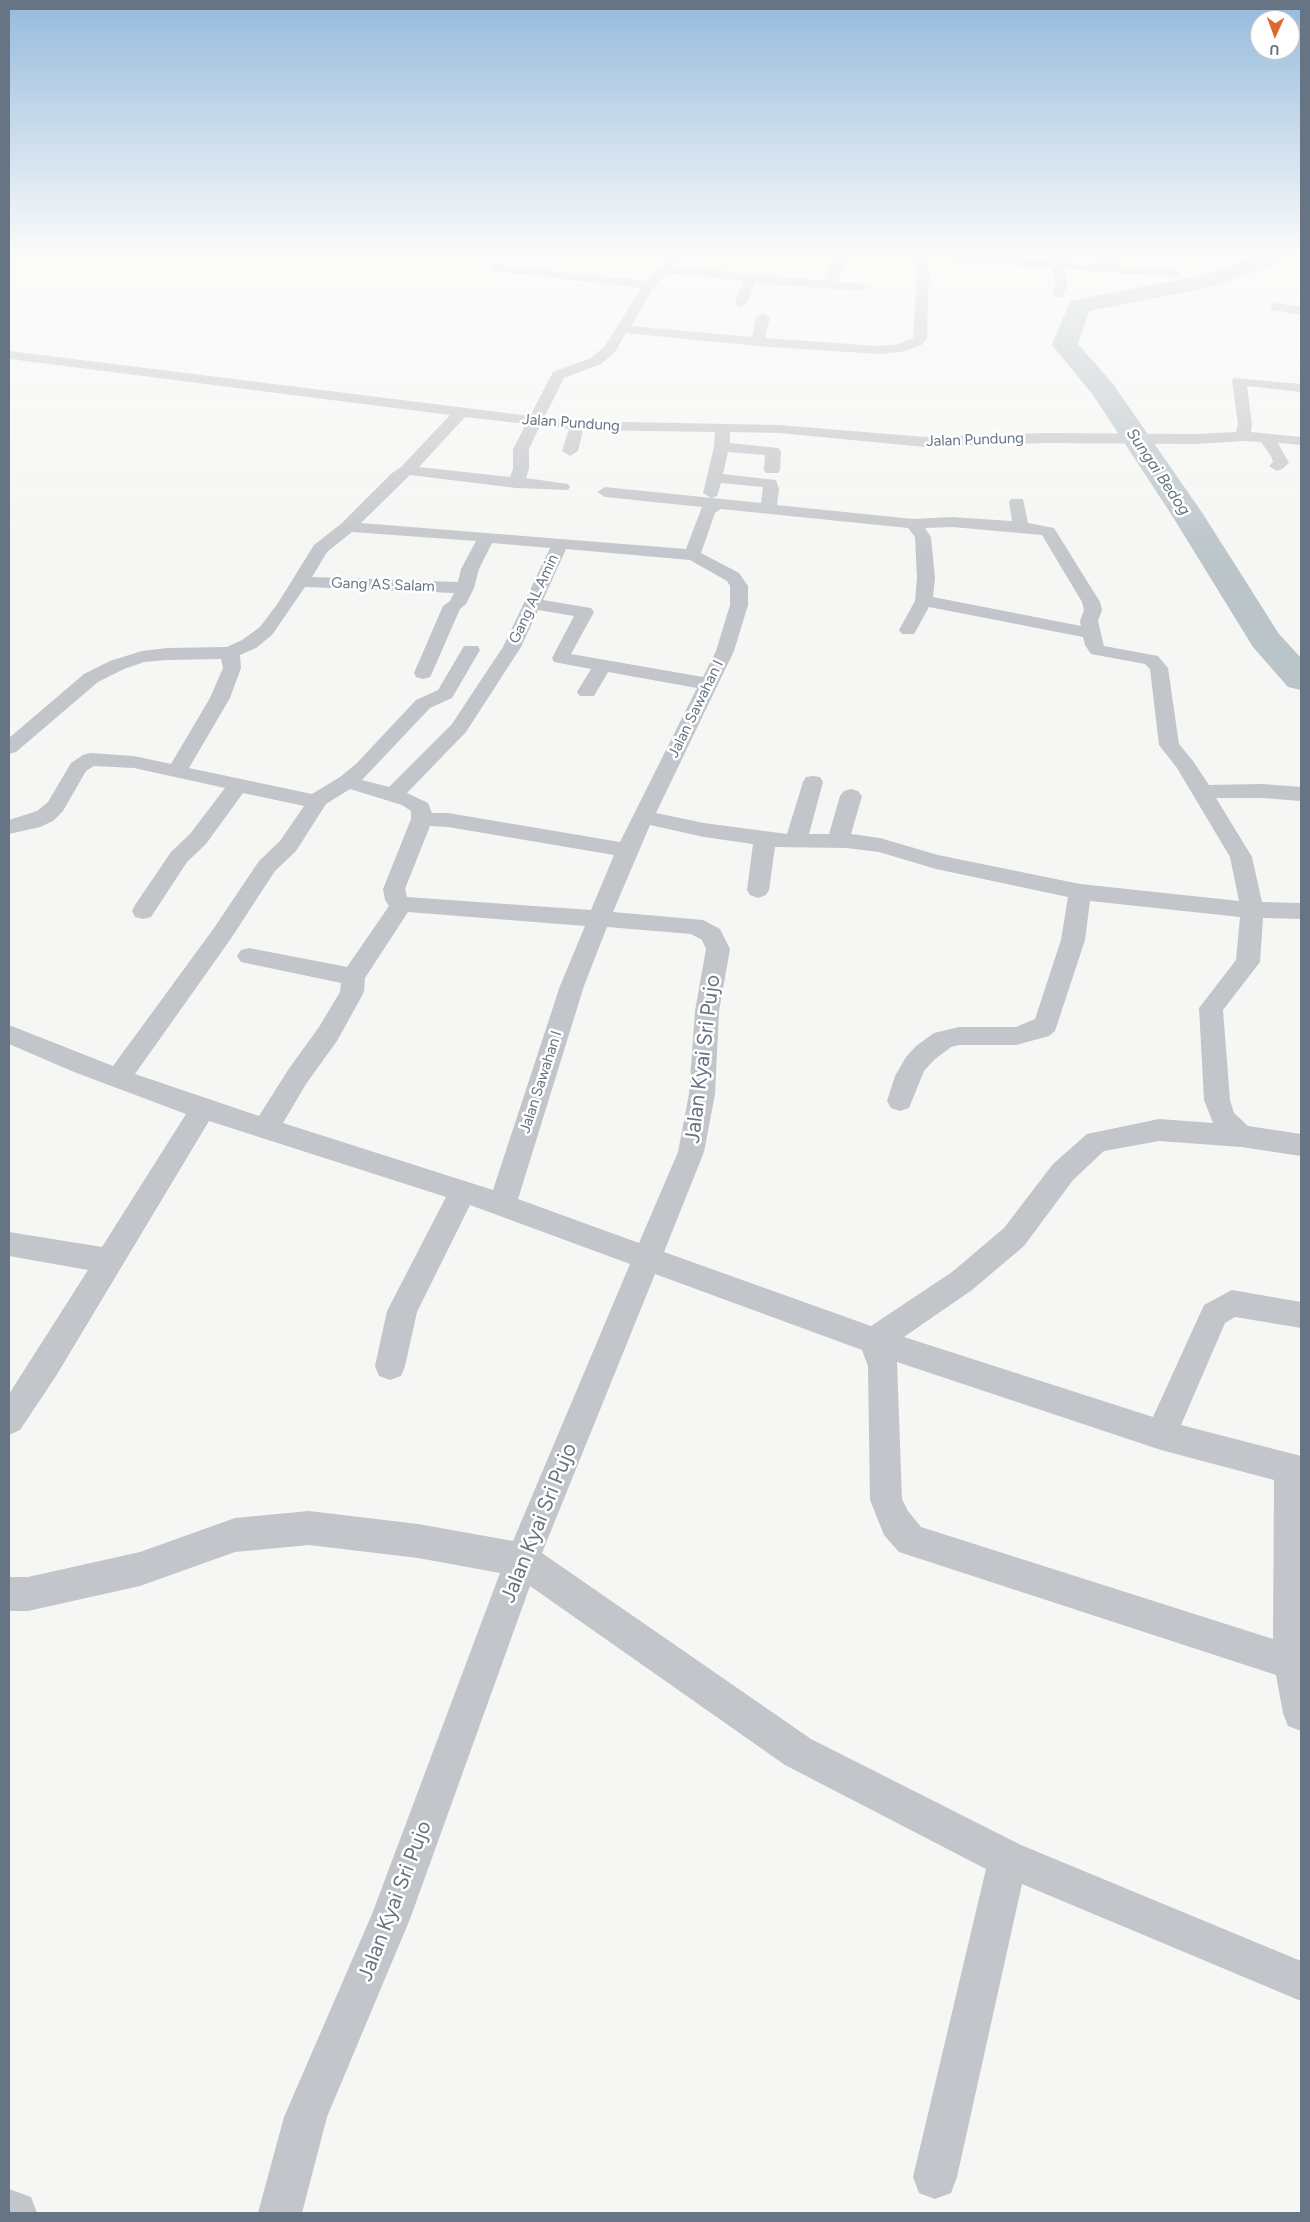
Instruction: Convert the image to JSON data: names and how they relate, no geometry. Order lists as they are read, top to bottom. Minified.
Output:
{"streets":{"street":["Jalan Pundung","Gang AS Salam","Gang AL Amin","Jalan Sawahan I","Jalan Kyai Sri Pujo"]},"crossings":[["Gang AL Amin","Jalan Sawahan I"],["Jalan Sawahan I","Jalan Kyai Sri Pujo"]],"water":["Sungai Bedog"],"north":"bottom"}
